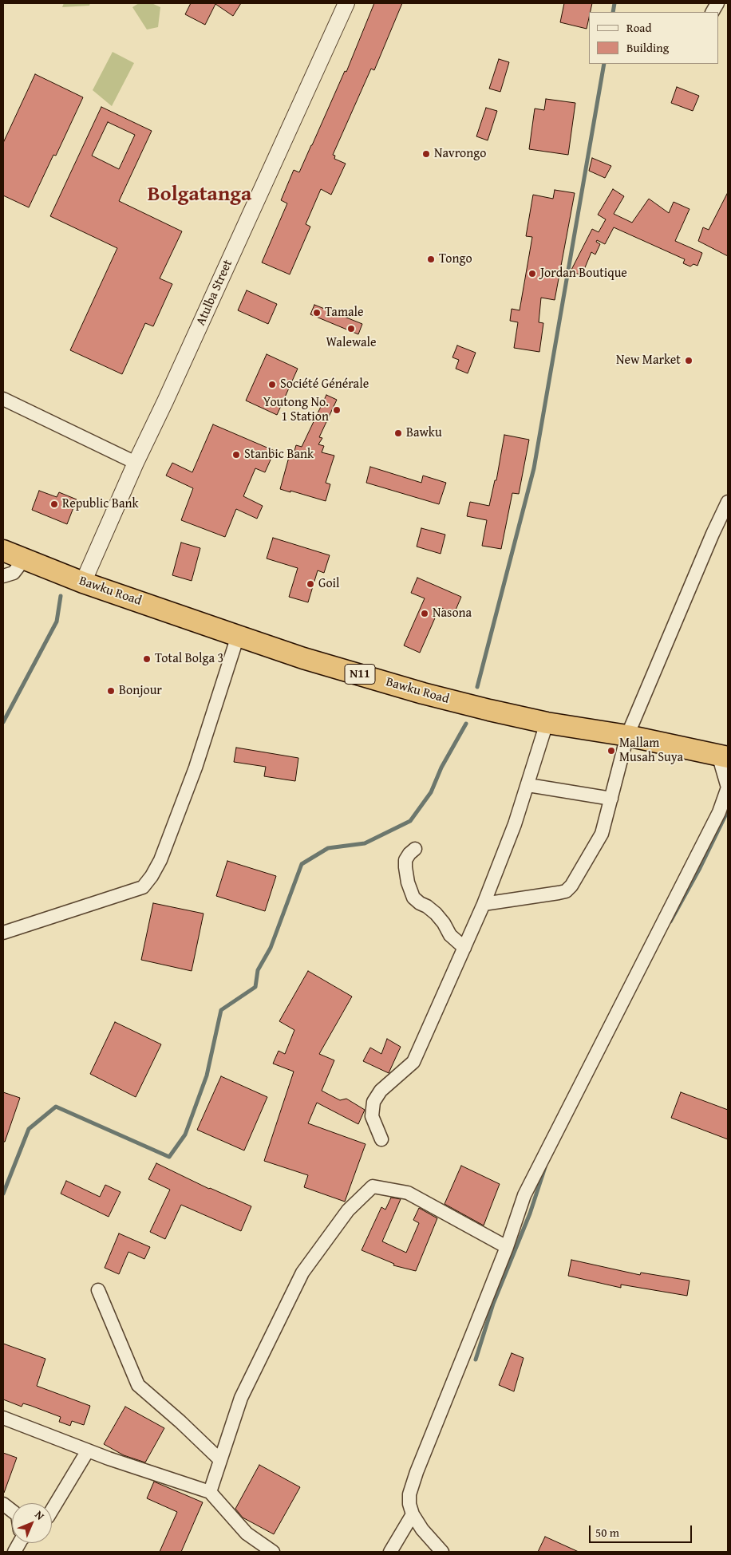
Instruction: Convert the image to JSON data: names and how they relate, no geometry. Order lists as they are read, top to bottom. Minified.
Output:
{"streets":{"highway":["Bawku Road","N11"],"street":["Atulba Street"]},"crossings":[["Atulba Street","Bawku Road"]],"districts":["Bolgatanga"],"places":["Navrongo","Tongo","Jordan Boutique","Tamale","Walewale","New Market","Société Générale","Youtong No. 1 Station","Bawku","Stanbic Bank","Republic Bank","Goil","Nasona","Total Bolga 3","Bonjour","Mallam Musah Suya"],"legend":["Road","Building"],"scale_bar":"50 m","north":"top right"}
